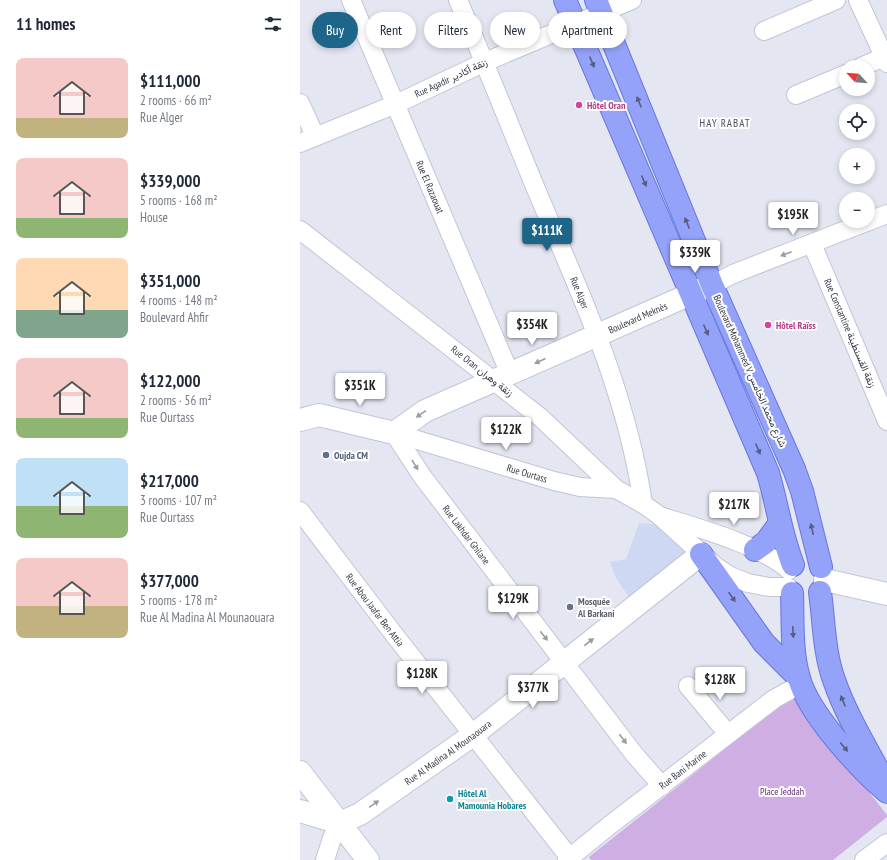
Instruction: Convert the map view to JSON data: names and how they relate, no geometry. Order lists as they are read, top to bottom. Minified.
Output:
{"streets":{"main road":["Boulevard Mohammed V شارع محمد الخامس"],"street":["Rue Agadir زنقة أكادير","Rue El Razaouat","Rue Alger","Boulevard Meknès","Rue Constantine زنقة القسنطينة","Rue Oran زنقة وهران","Rue Ourtass","Rue Lakhdar Ghilane","Rue Abou Jaafar Ben Attia","Rue Al Madina Al Mounaouara","Rue Bani Marine"]},"crossings":[["Rue Agadir زنقة أكادير","Rue El Razaouat"],["Rue Agadir زنقة أكادير","Rue Alger"],["Rue Agadir زنقة أكادير","Boulevard Mohammed V شارع محمد الخامس"],["Rue El Razaouat","Boulevard Meknès"],["Rue El Razaouat","Rue Oran زنقة وهران"],["Rue Alger","Boulevard Meknès"],["Rue Alger","Rue Oran زنقة وهران"],["Boulevard Meknès","Rue Constantine زنقة القسنطينة"],["Boulevard Meknès","Rue Oran زنقة وهران"],["Boulevard Meknès","Boulevard Mohammed V شارع محمد الخامس"],["Boulevard Meknès","Rue Ourtass"],["Boulevard Meknès","Rue Lakhdar Ghilane"],["Rue Oran زنقة وهران","Rue Ourtass"],["Rue Ourtass","Rue Lakhdar Ghilane"],["Rue Lakhdar Ghilane","Rue Al Madina Al Mounaouara"],["Rue Lakhdar Ghilane","Rue Bani Marine"],["Rue Abou Jaafar Ben Attia","Rue Al Madina Al Mounaouara"],["Rue Abou Jaafar Ben Attia","Rue Bani Marine"]],"one_way":["Boulevard Meknès","Rue Lakhdar Ghilane","Rue Al Madina Al Mounaouara"],"districts":["HAY RABAT"],"parks":["Place Jeddah"],"places":["Hôtel Oran","Hôtel Raïss","Oujda CM","Mosquée Al Barkani","Hôtel Al Mamounia Hobares"],"north":"top left","page":{"heading":"11 homes","chip":["Buy","Rent","Filters","New","Apartment"],"list":[{"name":"$111,000","note":"2 rooms · 66 m² · Rue Alger"},{"name":"$339,000","note":"5 rooms · 168 m² · House"},{"name":"$351,000","note":"4 rooms · 148 m² · Boulevard Ahfir"},{"name":"$122,000","note":"2 rooms · 56 m² · Rue Ourtass"},{"name":"$217,000","note":"3 rooms · 107 m² · Rue Ourtass"},{"name":"$377,000","note":"5 rooms · 178 m² · Rue Al Madina Al Mounaouara"}],"map_buttons":["+","−"],"price":["$195K","$111K","$339K","$354K","$351K","$122K","$217K","$129K","$128K","$128K","$377K"]}}
